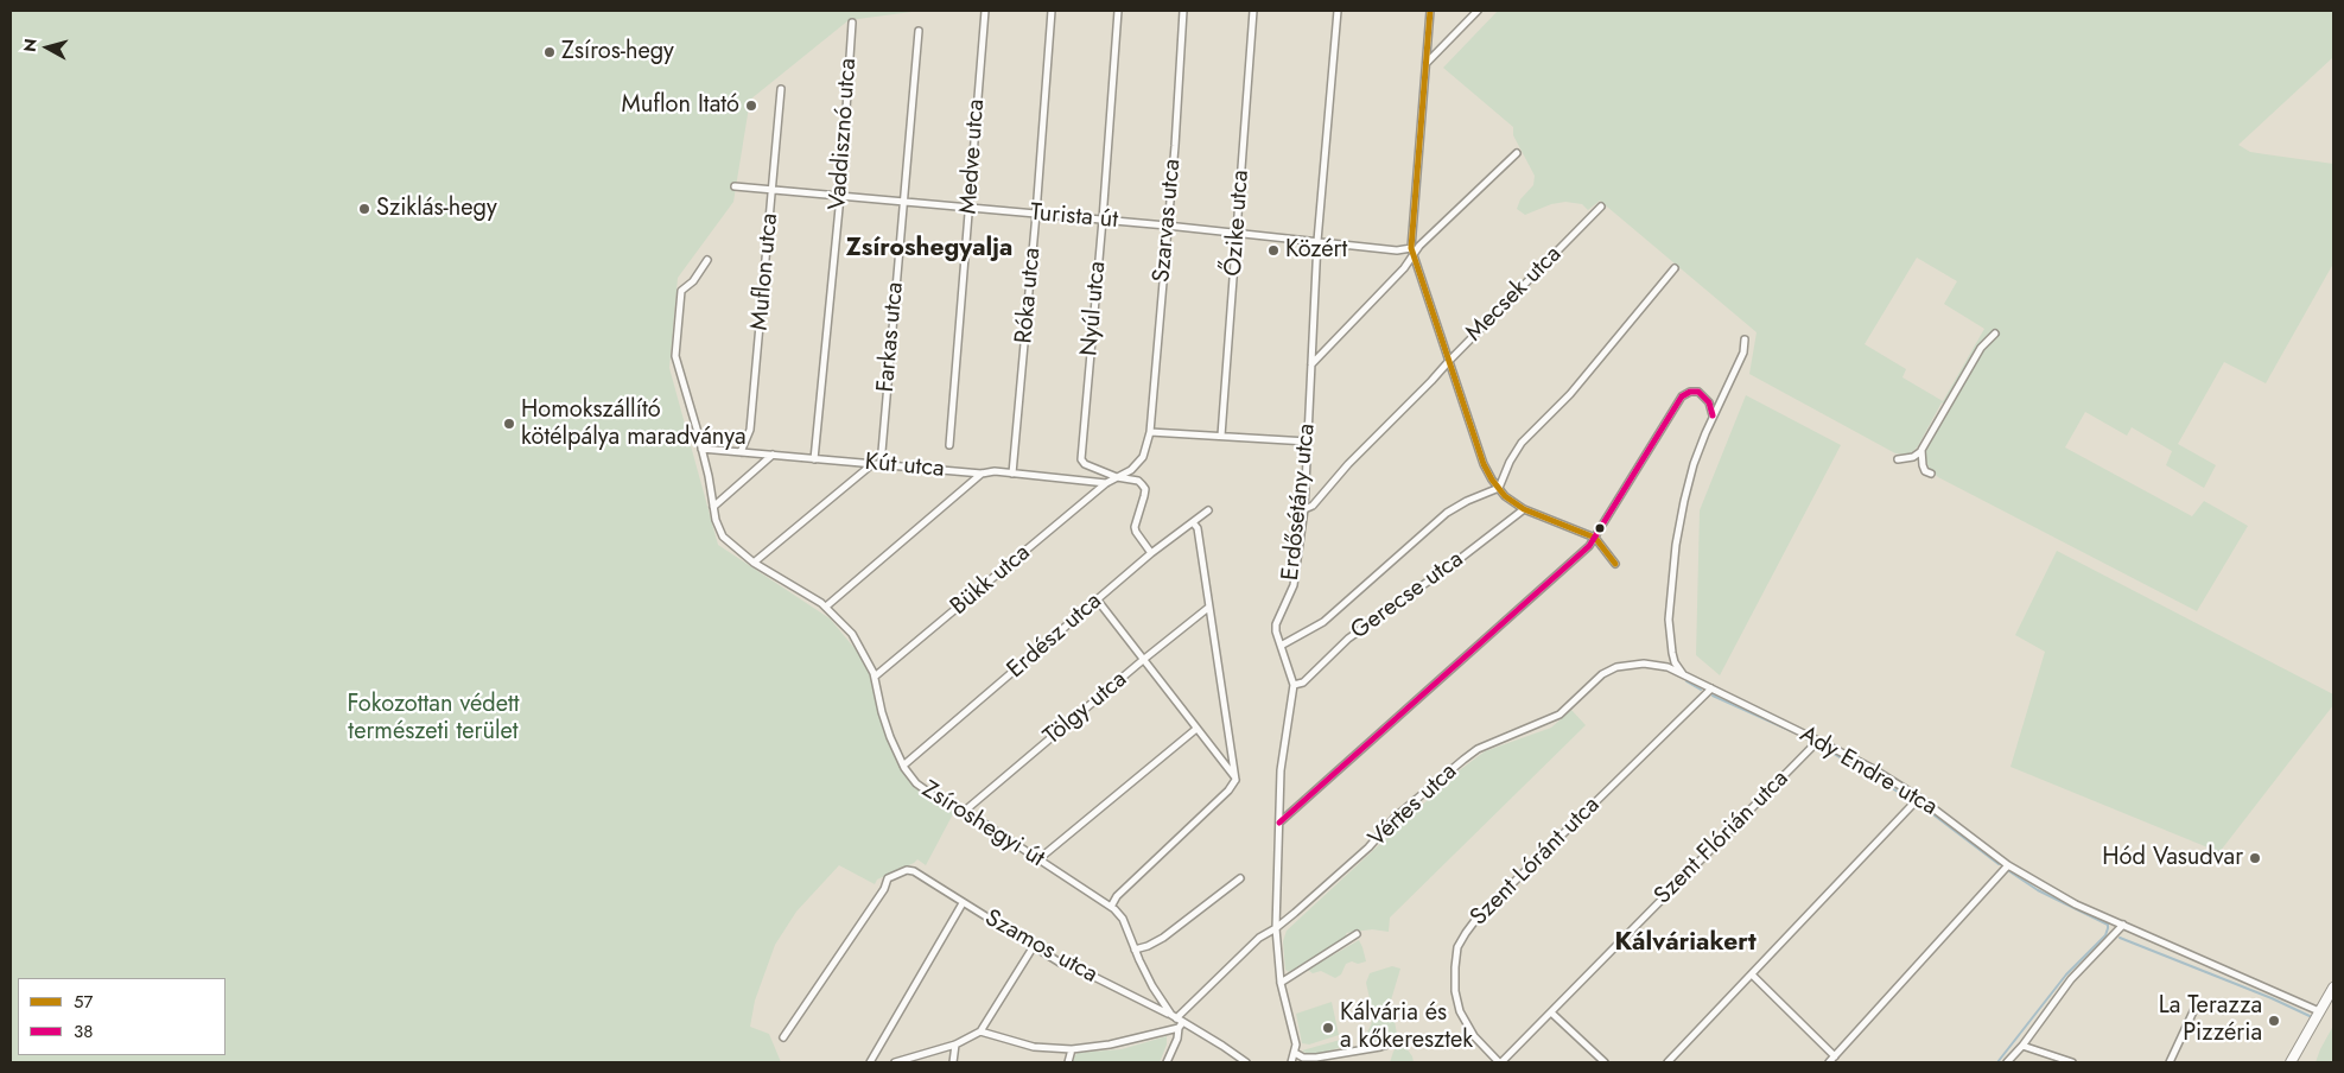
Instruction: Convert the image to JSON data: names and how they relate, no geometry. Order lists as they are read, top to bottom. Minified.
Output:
{"streets":{"street":["Vaddisznó utca","Medve utca","Turista út","Szarvas utca","Őzike utca","Muflon utca","Mecsek utca","Róka utca","Nyúl utca","Farkas utca","Kút utca","Erdősétány utca","Bükk utca","Gerecse utca","Erdész utca","Tölgy utca","Ady Endre utca","Vértes utca","Zsíroshegyi út","Szent Flórián utca","Szent Lóránt utca","Szamos utca"]},"crossings":[["Vaddisznó utca","Turista út"],["Vaddisznó utca","Kút utca"],["Medve utca","Turista út"],["Turista út","Szarvas utca"],["Turista út","Őzike utca"],["Turista út","Muflon utca"],["Turista út","Róka utca"],["Turista út","Nyúl utca"],["Turista út","Farkas utca"],["Turista út","Erdősétány utca"],["Szarvas utca","Nyúl utca"],["Szarvas utca","Bükk utca"],["Muflon utca","Kút utca"],["Mecsek utca","Erdősétány utca"],["Róka utca","Kút utca"],["Nyúl utca","Bükk utca"],["Farkas utca","Kút utca"],["Kút utca","Bükk utca"],["Kút utca","Zsíroshegyi út"],["Erdősétány utca","Gerecse utca"],["Erdősétány utca","Vértes utca"],["Bükk utca","Zsíroshegyi út"],["Erdész utca","Zsíroshegyi út"],["Tölgy utca","Zsíroshegyi út"],["Ady Endre utca","Vértes utca"],["Ady Endre utca","Szent Flórián utca"],["Ady Endre utca","Szent Lóránt utca"],["Vértes utca","Zsíroshegyi út"],["Vértes utca","Szamos utca"],["Zsíroshegyi út","Szamos utca"],["Szent Flórián utca","Szent Lóránt utca"]],"districts":["Zsíroshegyalja","Kálváriakert"],"parks":["Fokozottan védett természeti terület"],"places":["Zsíros-hegy","Muflon Itató","Sziklás-hegy","Közért","Homokszállító kötélpálya maradványa","Hód Vasudvar","La Terazza Pizzéria","Kálvária és a kőkeresztek"],"lines":["transit line 57","transit line 38"],"legend":["57","38"],"north":"left"}
